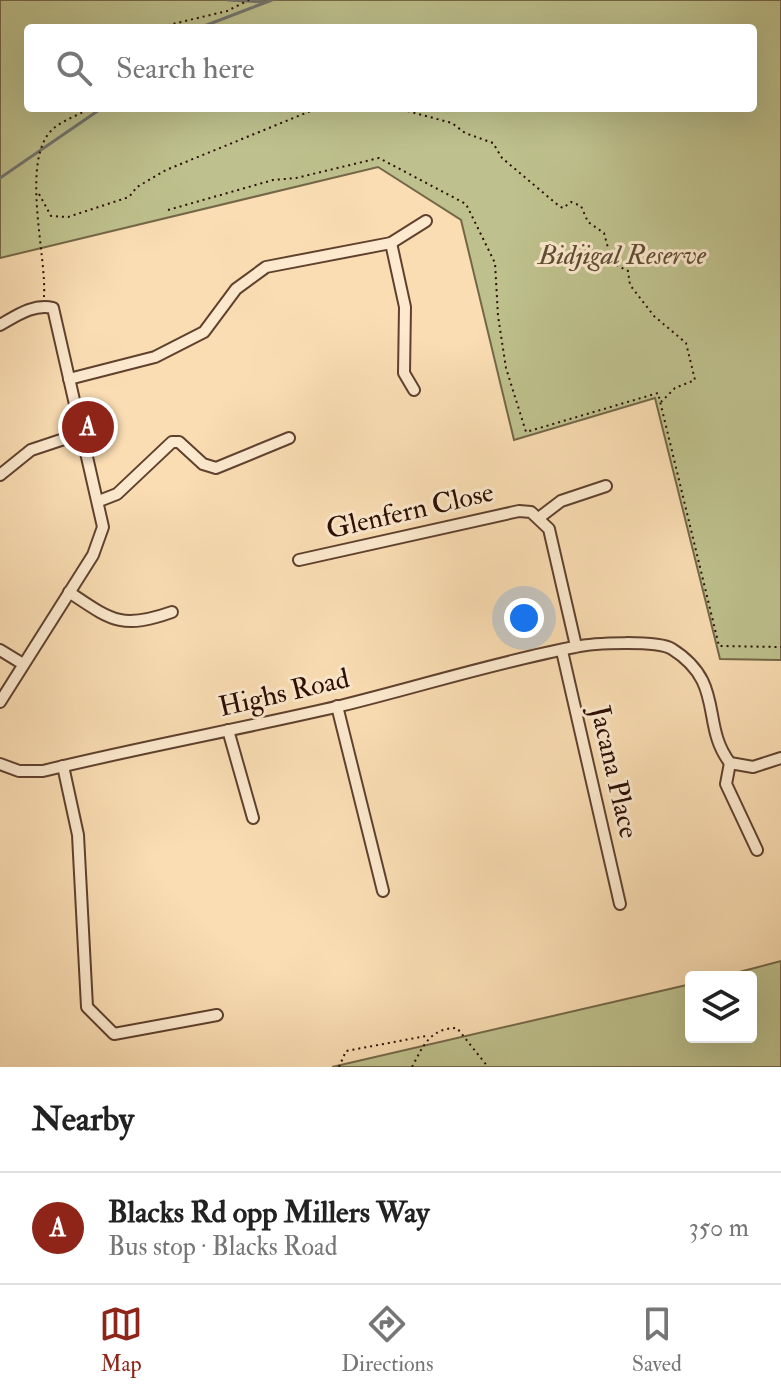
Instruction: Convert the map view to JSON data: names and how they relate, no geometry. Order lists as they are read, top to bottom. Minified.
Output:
{"streets":{"street":["Glenfern Close","Highs Road","Jacana Place"]},"crossings":[["Highs Road","Jacana Place"]],"parks":["Bidjigal Reserve"],"page":{"search":"Search here","pins":"A","heading":"Nearby","list":[{"mark":"A","name":"Blacks Rd opp Millers Way","note":"Bus stop · Blacks Road","value":"350 m"}],"nav":["Map","Directions","Saved"]}}
